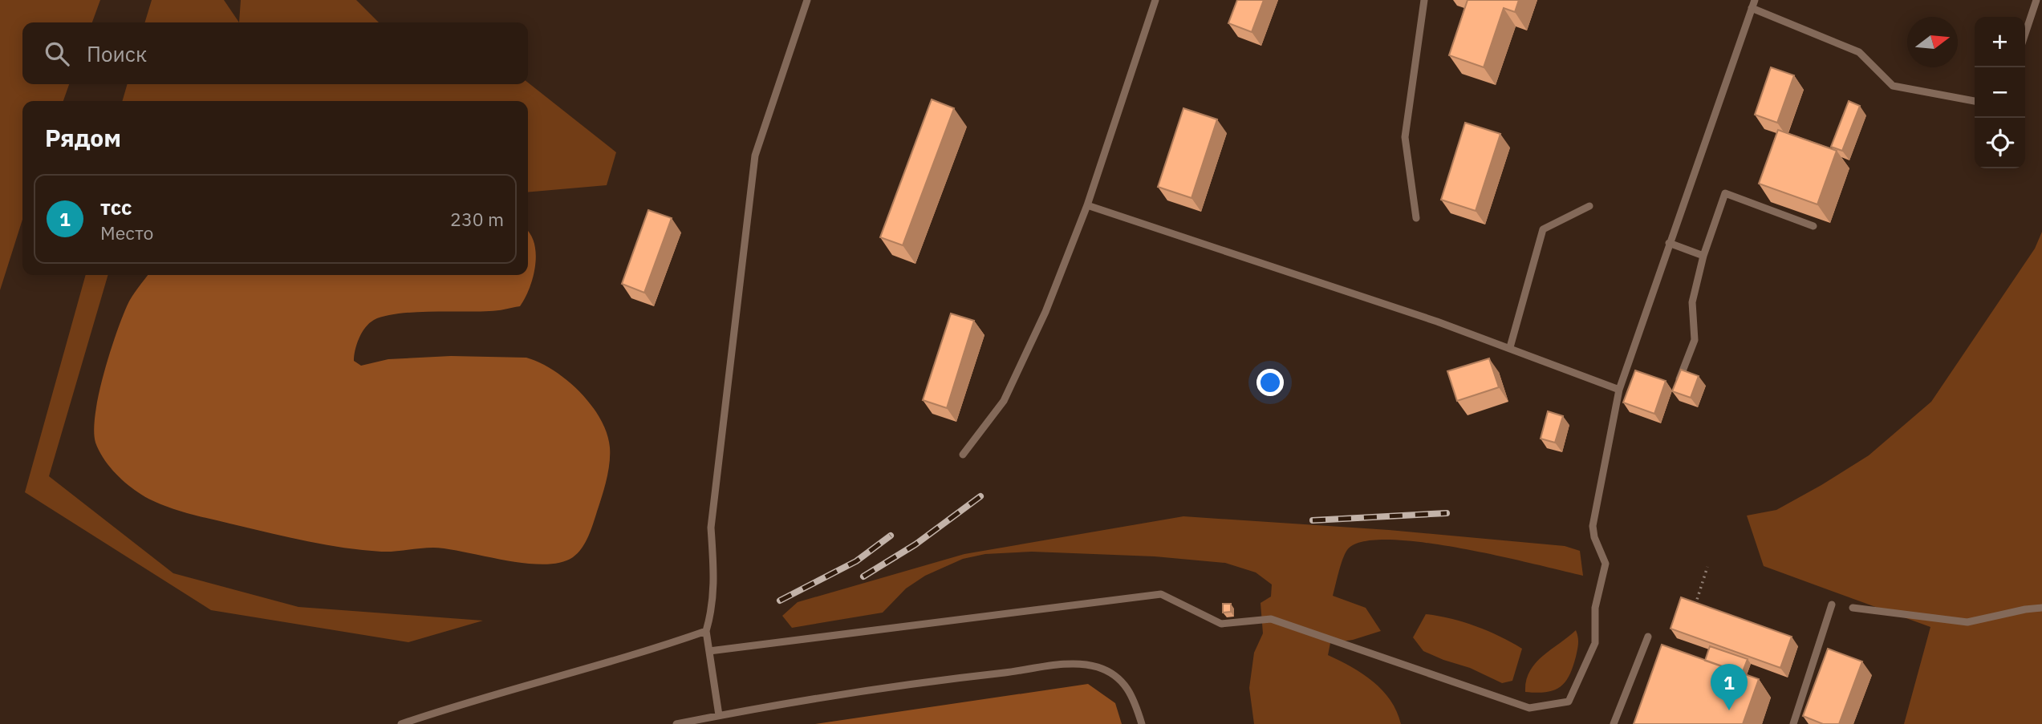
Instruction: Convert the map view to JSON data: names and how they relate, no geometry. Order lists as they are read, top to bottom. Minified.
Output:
{"north":"right","page":{"map_buttons":["+","−"],"search":"Поиск","heading":"Рядом","list":[{"mark":"1","name":"тсс","note":"Место","value":"230 m"}],"pins":"1"}}
